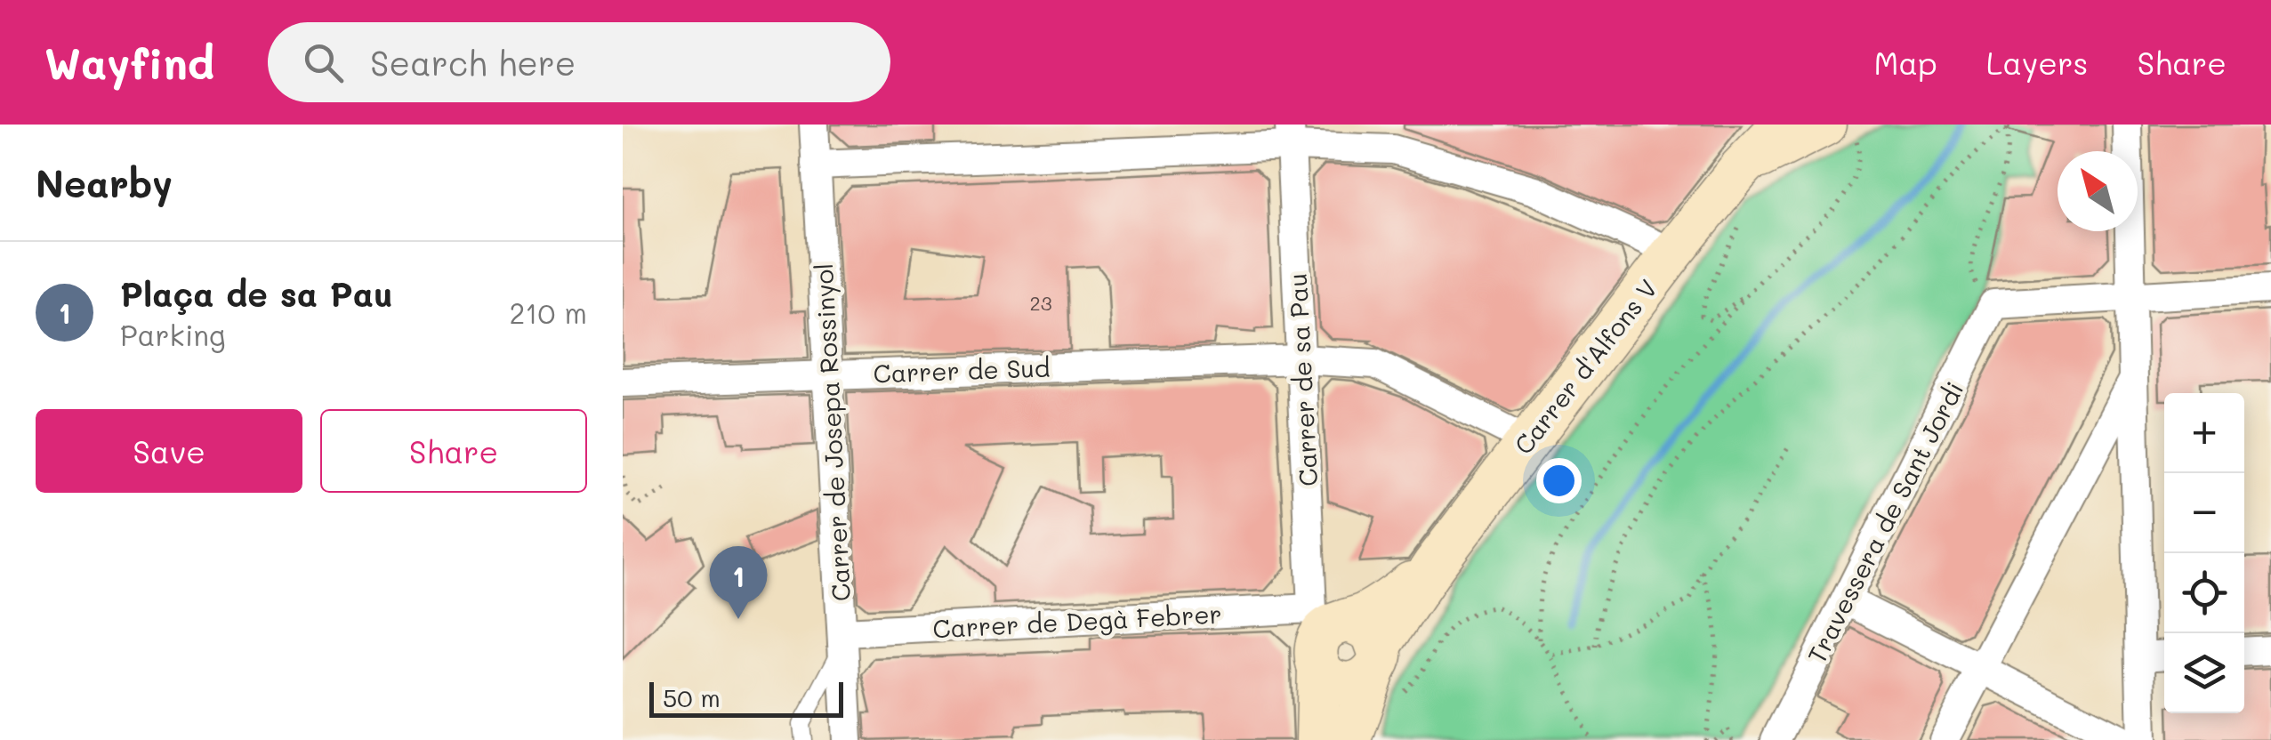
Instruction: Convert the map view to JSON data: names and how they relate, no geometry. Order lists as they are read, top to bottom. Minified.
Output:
{"streets":{"street":["Carrer d'Alfons V","Carrer de Sud","Carrer de sa Pau","Carrer de Josepa Rossinyol","Travessera de Sant Jordi","Carrer de Degà Febrer"]},"crossings":[["Carrer d'Alfons V","Carrer de Sud"],["Carrer d'Alfons V","Carrer de sa Pau"],["Carrer d'Alfons V","Carrer de Degà Febrer"],["Carrer de Sud","Carrer de sa Pau"],["Carrer de Sud","Carrer de Josepa Rossinyol"],["Carrer de sa Pau","Carrer de Degà Febrer"],["Carrer de Josepa Rossinyol","Carrer de Degà Febrer"]],"house_numbers":["23"],"scale_bar":"50 m","north":"top left","page":{"header":"Wayfind","search":"Search here","nav":["Map","Layers","Share"],"heading":"Nearby","list":[{"mark":"1","name":"Plaça de sa Pau","note":"Parking","value":"210 m"}],"buttons":["Save","Share"],"map_buttons":["+","−"],"pins":"1","scale":"50 m"}}
